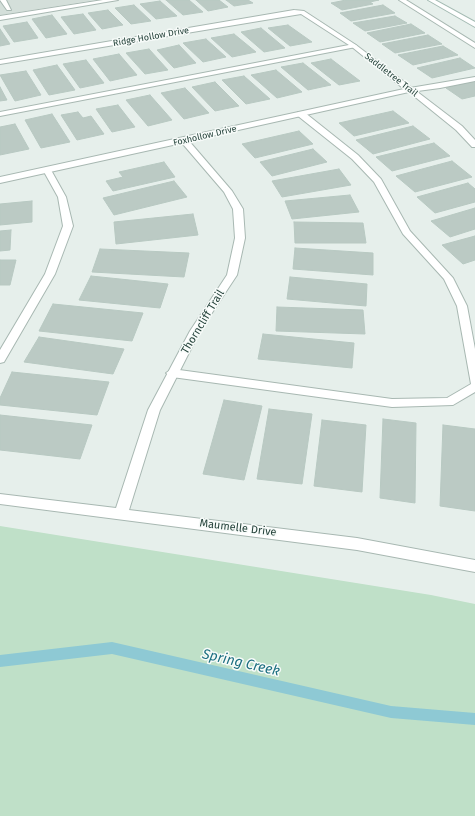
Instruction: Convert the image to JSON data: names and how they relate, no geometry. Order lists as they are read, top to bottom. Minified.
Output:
{"streets":{"street":["Ridge Hollow Drive","Saddletree Trail","Foxhollow Drive","Thorncliff Trail","Maumelle Drive"]},"crossings":[["Ridge Hollow Drive","Saddletree Trail"],["Saddletree Trail","Foxhollow Drive"],["Foxhollow Drive","Thorncliff Trail"],["Thorncliff Trail","Maumelle Drive"]],"water":["Spring Creek"]}
